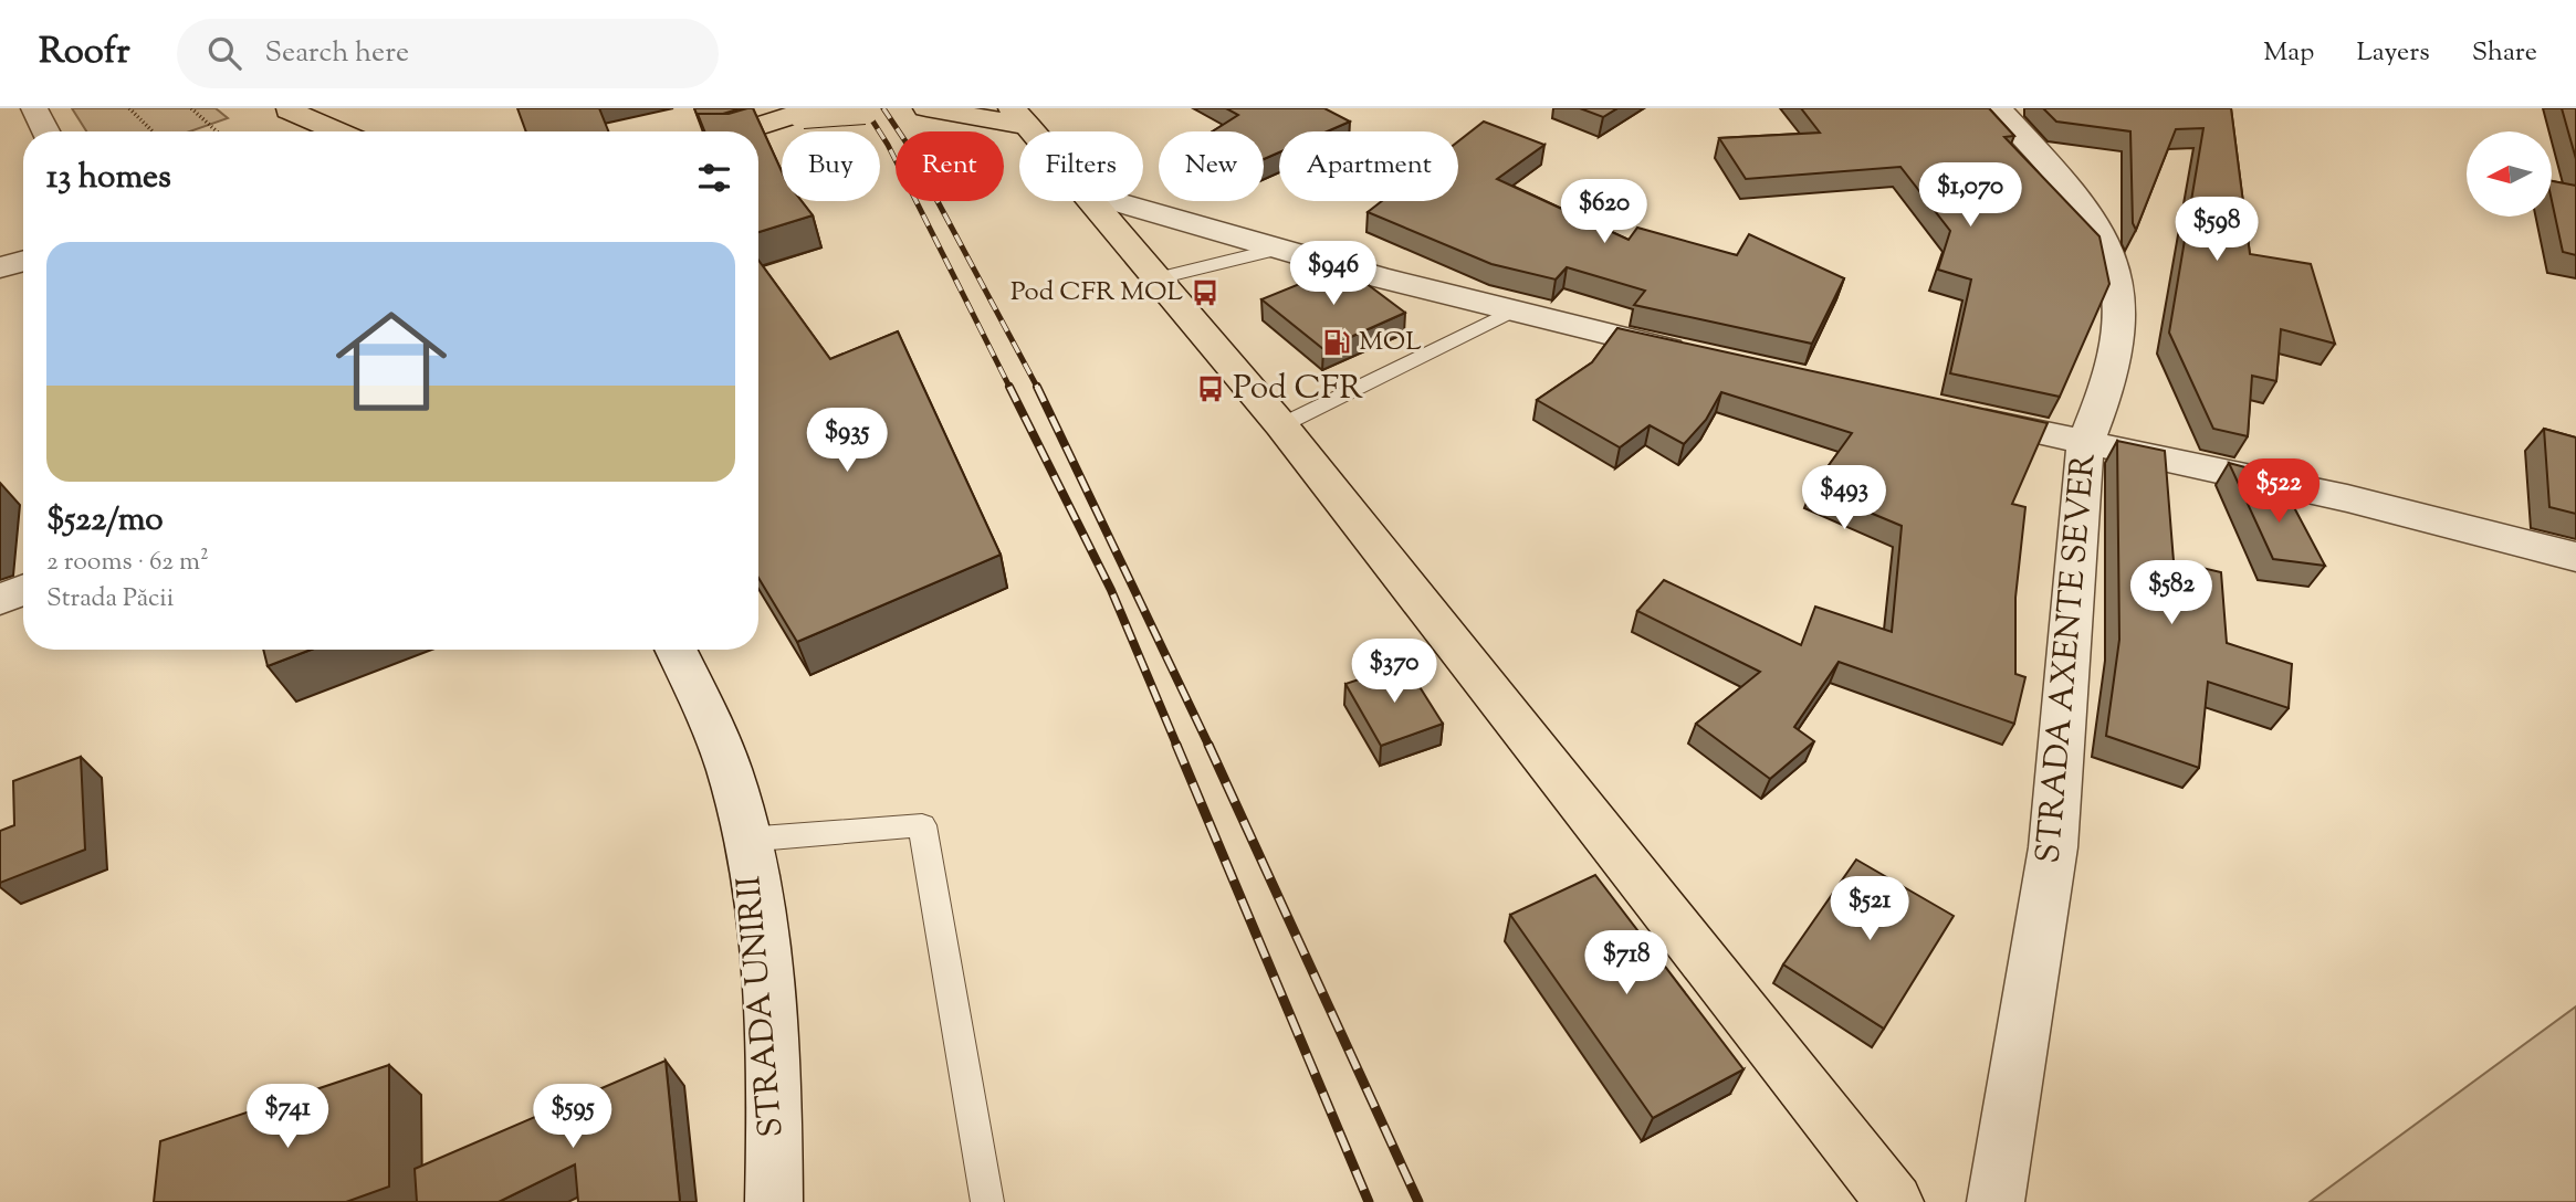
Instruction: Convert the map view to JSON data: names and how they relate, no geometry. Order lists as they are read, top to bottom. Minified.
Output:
{"streets":{"street":["STRADA AXENTE SEVER","STRADA UNIRII"]},"places":{"bus stop":["Pod CFR MOL","Pod CFR"],"fuel station":["MOL"]},"north":"left","page":{"header":"Roofr","search":"Search here","nav":["Map","Layers","Share"],"chip":["Buy","Rent","Filters","New","Apartment"],"heading":"13 homes","price":["$1,070","$620","$598","$946","$935","$522","$493","$582","$370","$521","$718","$741","$595"],"list":[{"name":"$522/mo","note":"2 rooms · 62 m² · Strada Păcii"}]}}
